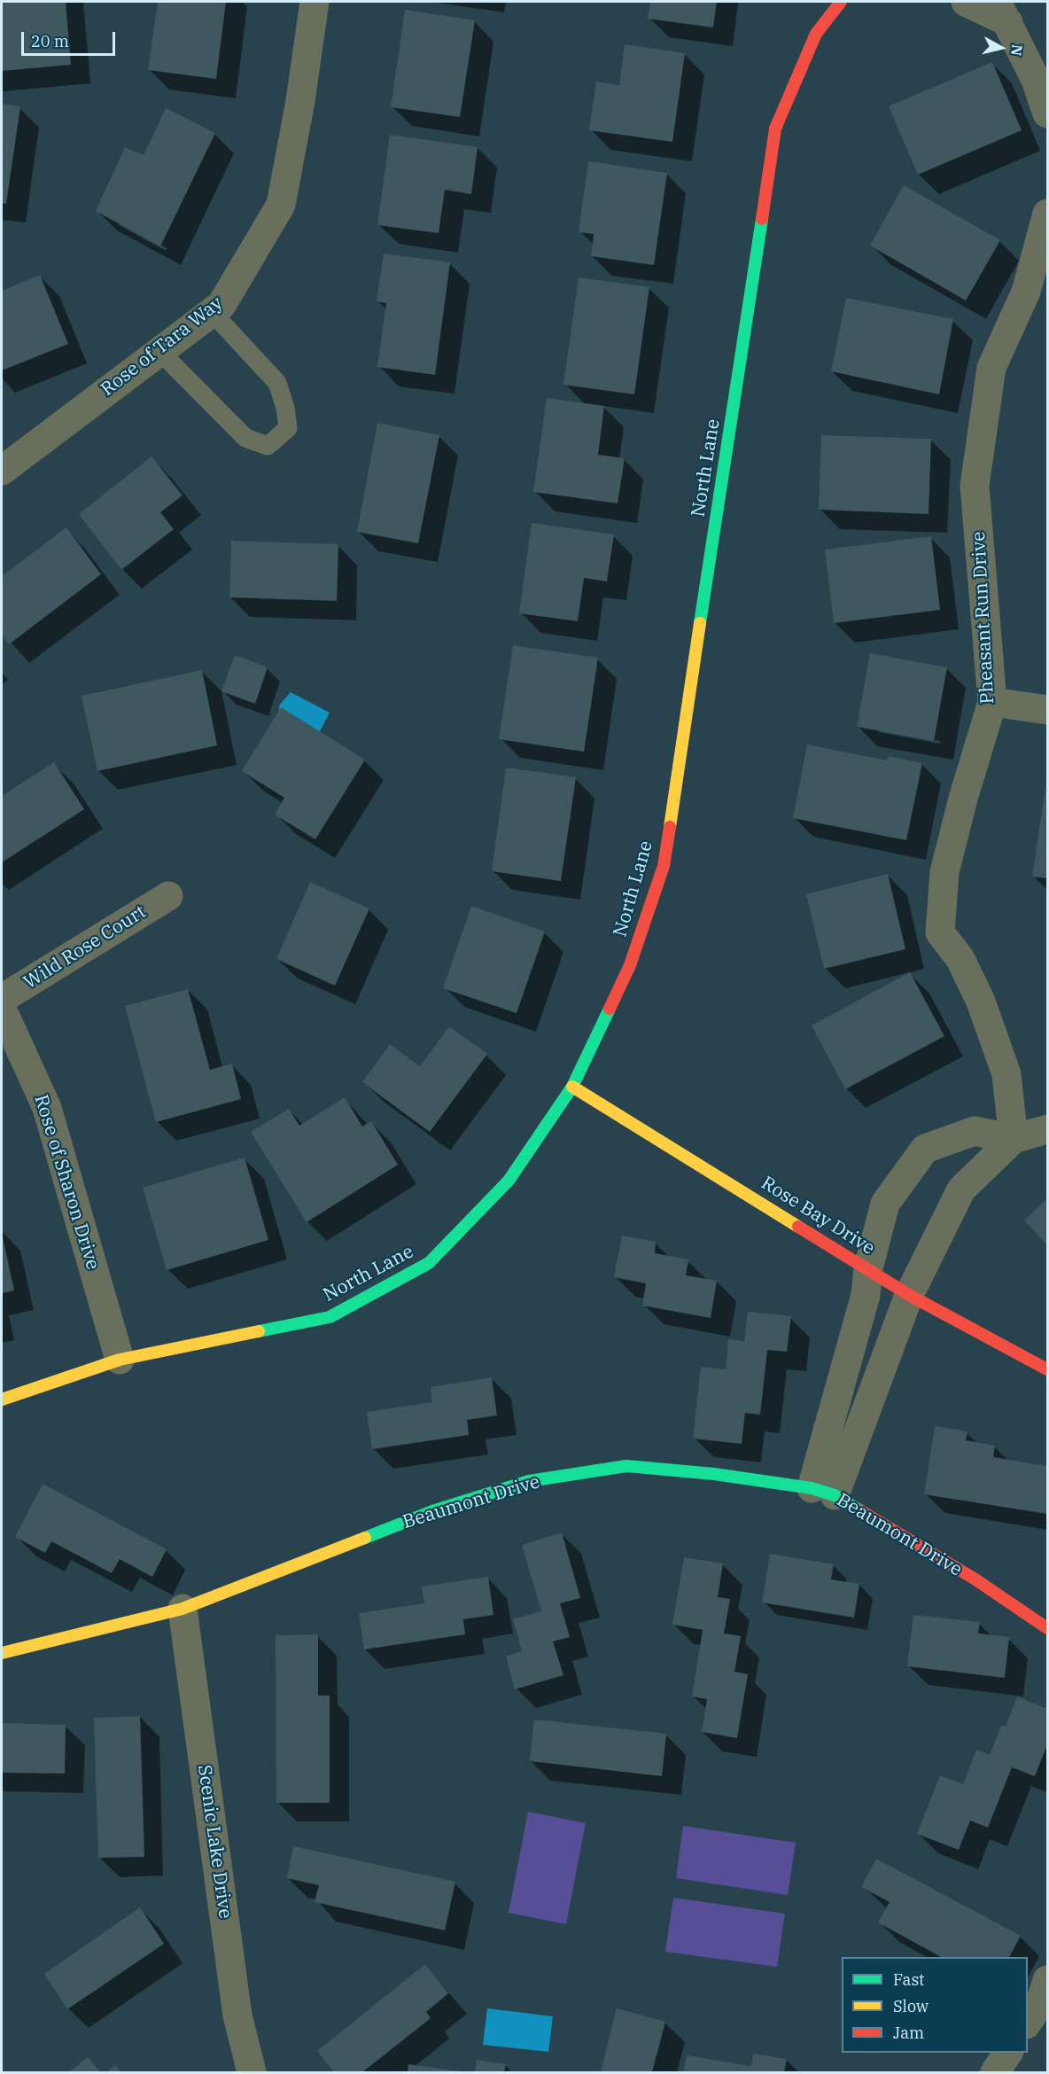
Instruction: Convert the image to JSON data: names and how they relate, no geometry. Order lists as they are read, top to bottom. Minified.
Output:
{"streets":{"street":["Rose of Tara Way","North Lane","Pheasant Run Drive","Wild Rose Court","Rose of Sharon Drive","Rose Bay Drive","Beaumont Drive","Scenic Lake Drive"]},"crossings":[["North Lane","Rose of Sharon Drive"],["North Lane","Rose Bay Drive"],["Beaumont Drive","Scenic Lake Drive"]],"legend":["Fast","Slow","Jam"],"scale_bar":"20 m","north":"right"}
